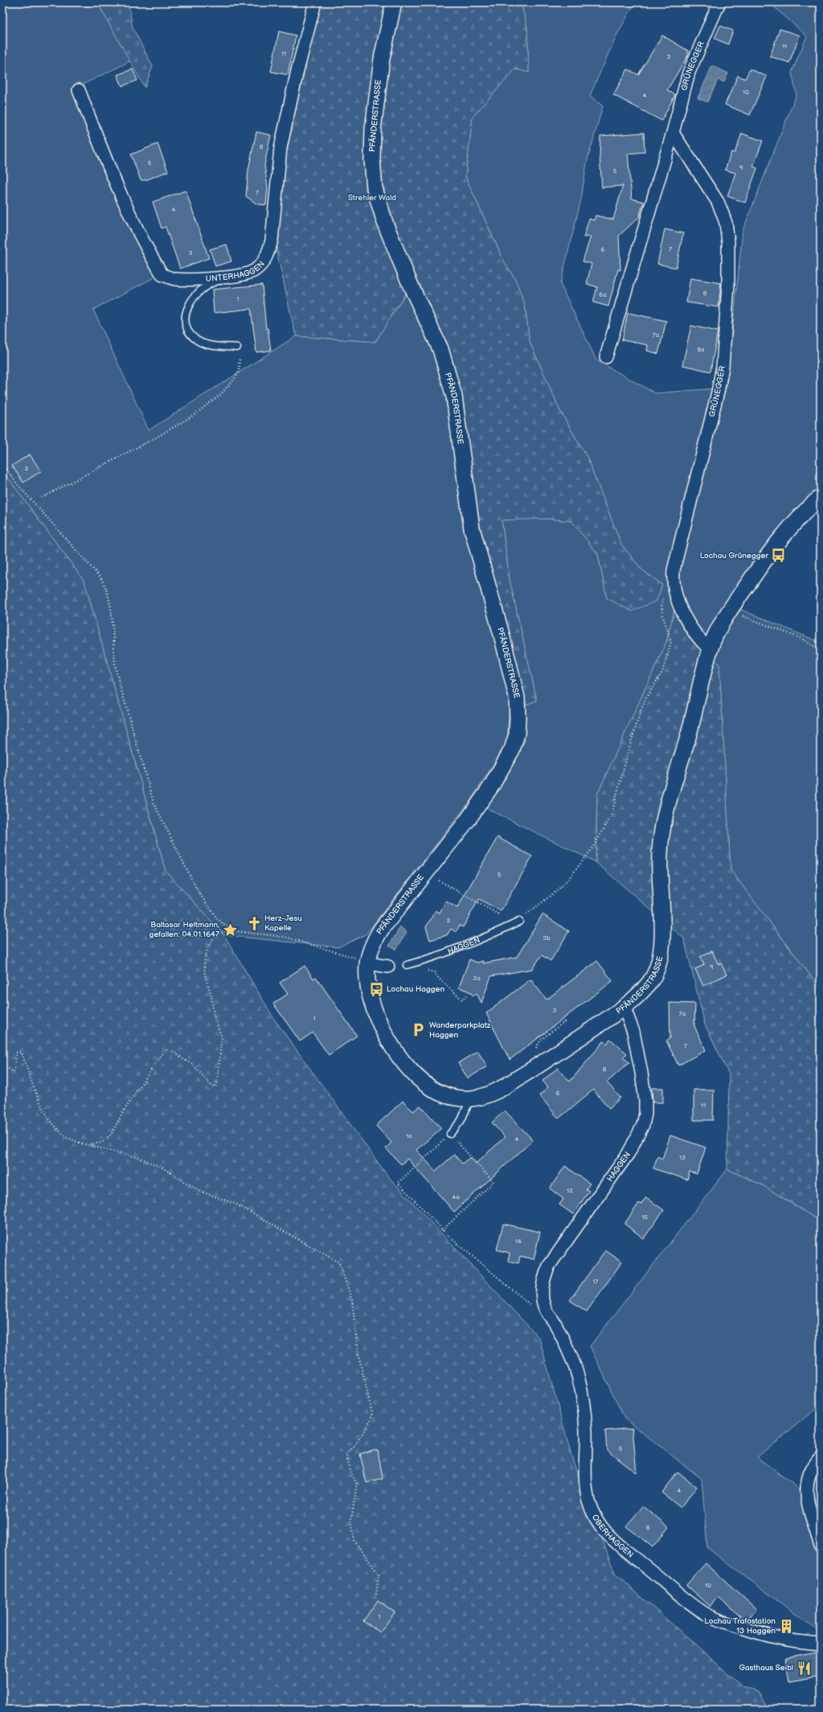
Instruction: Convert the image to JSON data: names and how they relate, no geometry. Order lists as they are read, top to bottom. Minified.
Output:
{"streets":{"street":["GRÜNEGGER","PFÄNDERSTRASSE","UNTERHAGGEN","HAGGEN","OBERHAGGEN"]},"crossings":[["GRÜNEGGER","PFÄNDERSTRASSE"],["PFÄNDERSTRASSE","HAGGEN"],["HAGGEN","OBERHAGGEN"]],"parks":["Strehler Wald"],"places":{"bus stop":["Lochau Grünegger","Lochau Haggen"],"church":["Herz-Jesu Kapelle"],"place":["Baltasar Heltmann, gefallen: 04.01.1647"],"parking":["Wanderparkplatz Haggen"],"building":["Lochau Trafostation 13 Haggen"],"restaurant":["Gasthaus Seibl"]},"house_numbers":["11","11","3","10","4","8","5","9","5","7","4","7","6","3","8","6a","1","7a","8a","2","5","2","3b","9","3a","3","7a","1","7","8","6","11","1a","4","13","12","4a","15","14","17","5","4","8","10","1"]}
